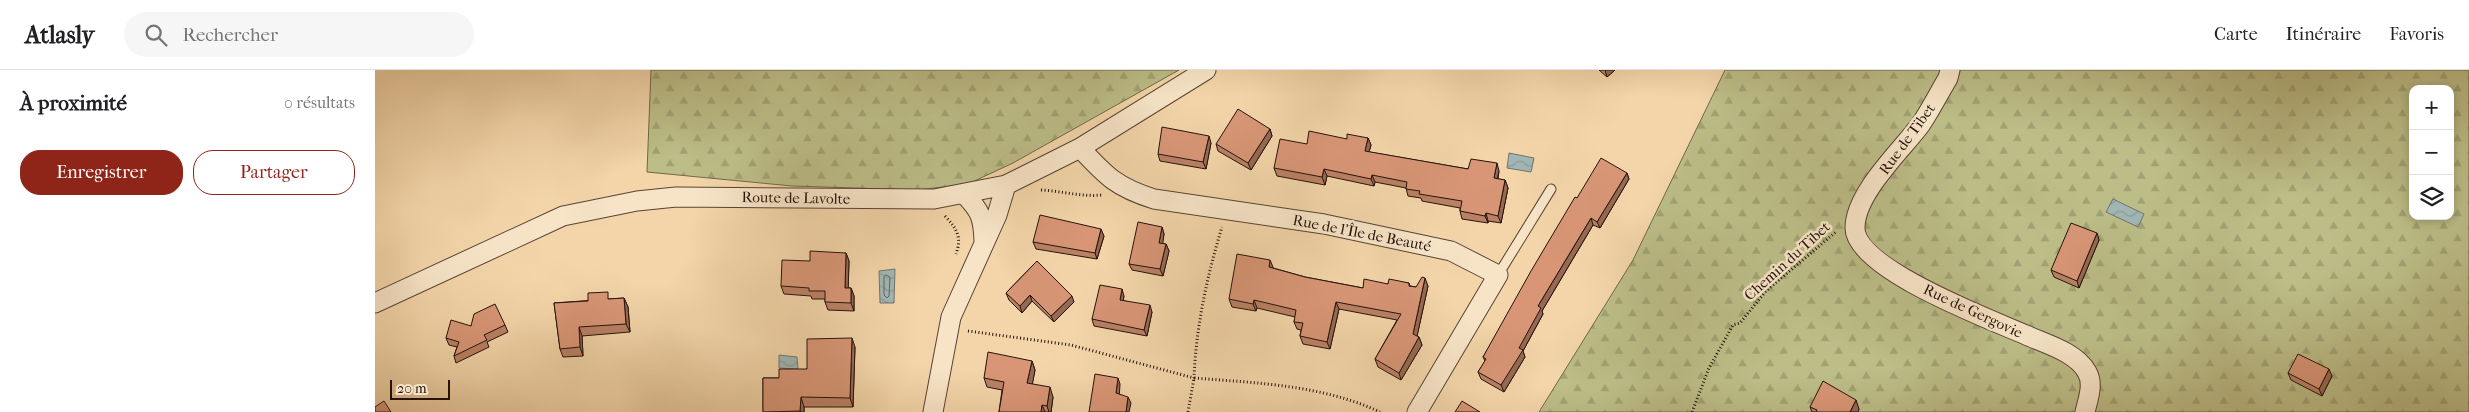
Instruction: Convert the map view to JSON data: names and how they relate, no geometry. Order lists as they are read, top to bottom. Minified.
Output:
{"streets":{"street":["Rue de Tibet","Route de Lavolte","Rue de l'Île de Beauté","Rue de Gergovie"],"path":["Chemin du Tibet"]},"crossings":[["Rue de Tibet","Chemin du Tibet"],["Rue de Tibet","Rue de Gergovie"],["Route de Lavolte","Rue de l'Île de Beauté"],["Chemin du Tibet","Rue de Gergovie"]],"scale_bar":"20 m","page":{"header":"Atlasly","search":"Rechercher","nav":["Carte","Itinéraire","Favoris"],"heading":["À proximité","0 résultats"],"map_buttons":["+","−"],"buttons":["Enregistrer","Partager"],"scale":"20 m"}}
